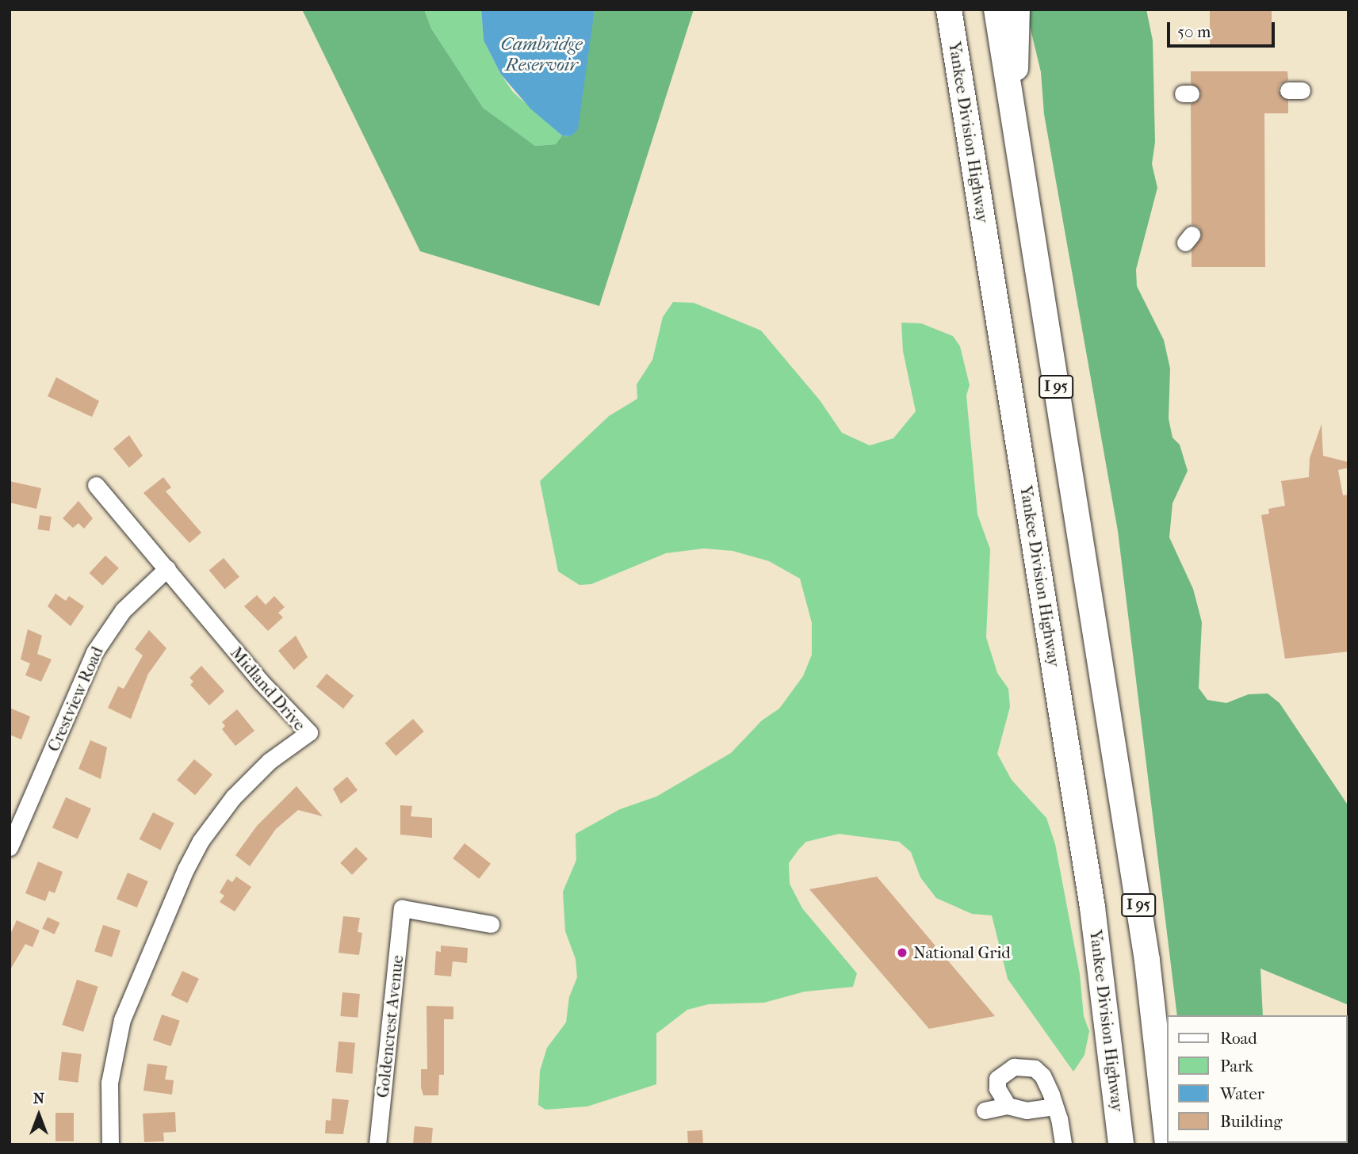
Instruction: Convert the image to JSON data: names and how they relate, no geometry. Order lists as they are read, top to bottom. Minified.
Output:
{"streets":{"highway":["Yankee Division Highway","I 95"],"street":["Midland Drive","Crestview Road","Goldencrest Avenue"]},"crossings":[["Midland Drive","Crestview Road"]],"water":["Cambridge Reservoir"],"places":["National Grid"],"legend":["Road","Park","Water","Building"],"scale_bar":"50 m","north":"top"}
